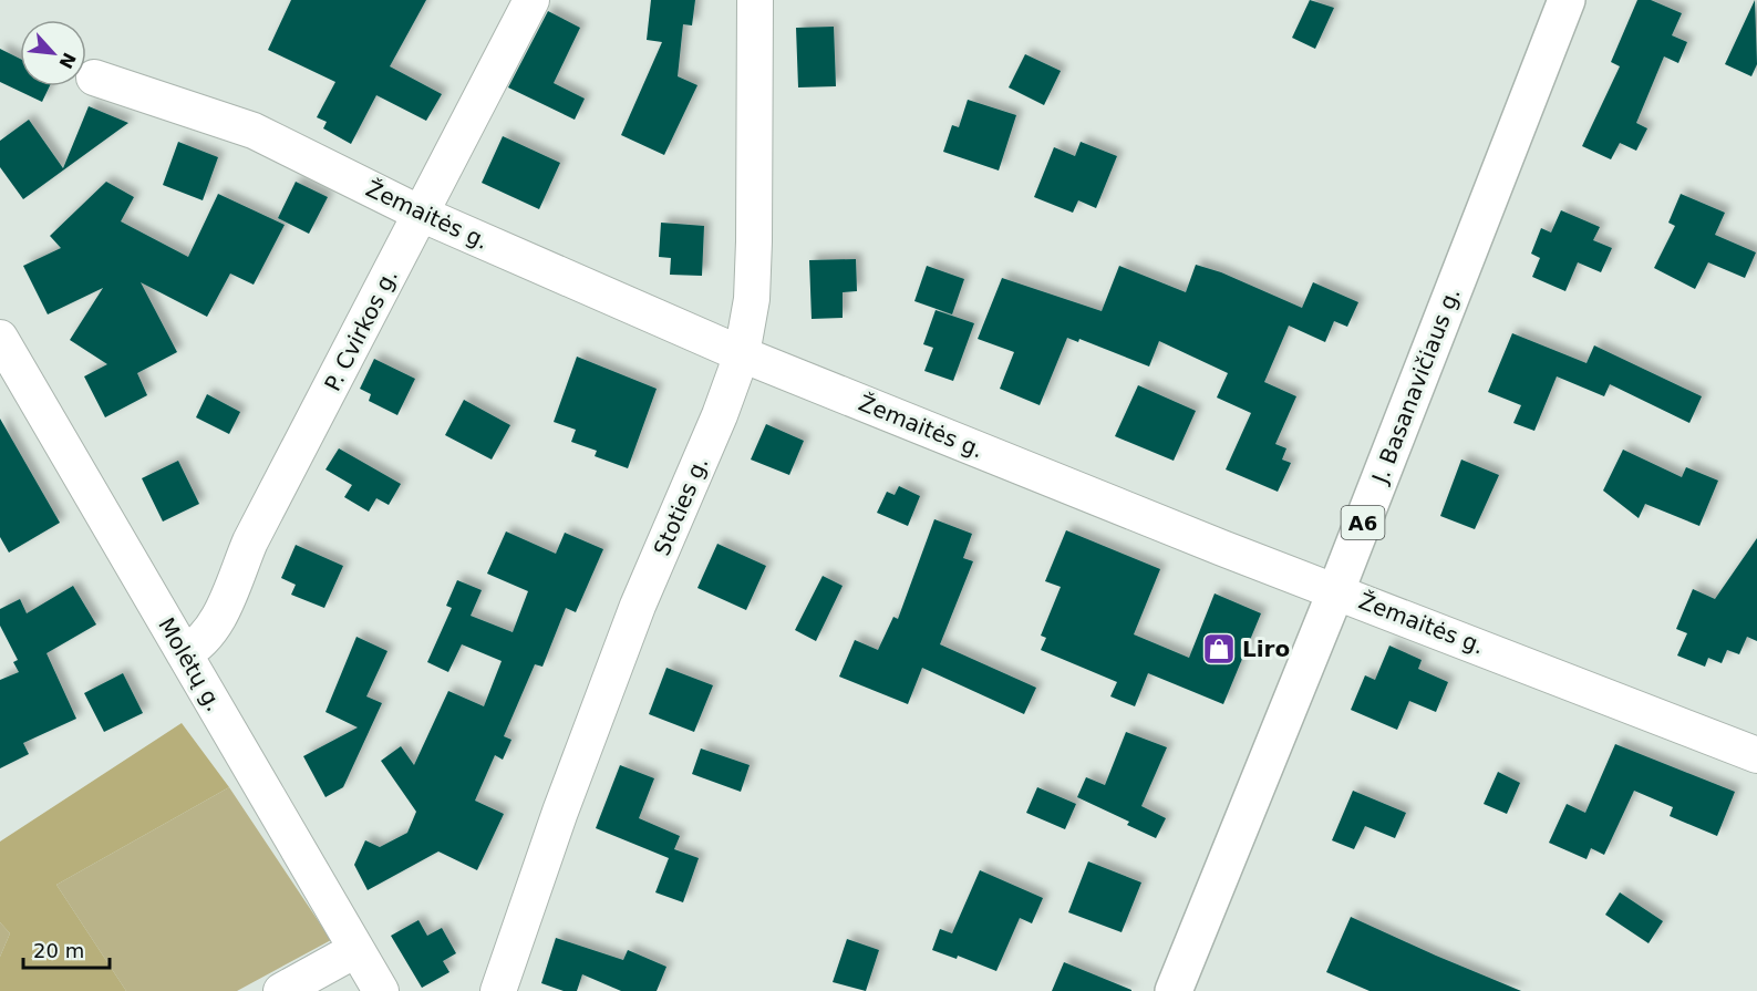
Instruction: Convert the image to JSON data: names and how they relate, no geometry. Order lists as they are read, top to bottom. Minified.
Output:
{"streets":{"main road":["J. Basanavičiaus g.","A6"],"street":["Žemaitės g.","P. Cvirkos g.","Stoties g.","Molėtų g."]},"crossings":[["Žemaitės g.","P. Cvirkos g."],["Žemaitės g.","J. Basanavičiaus g."],["Žemaitės g.","Stoties g."],["P. Cvirkos g.","Molėtų g."]],"places":{"shop":["Liro"]},"scale_bar":"20 m","north":"bottom right"}
